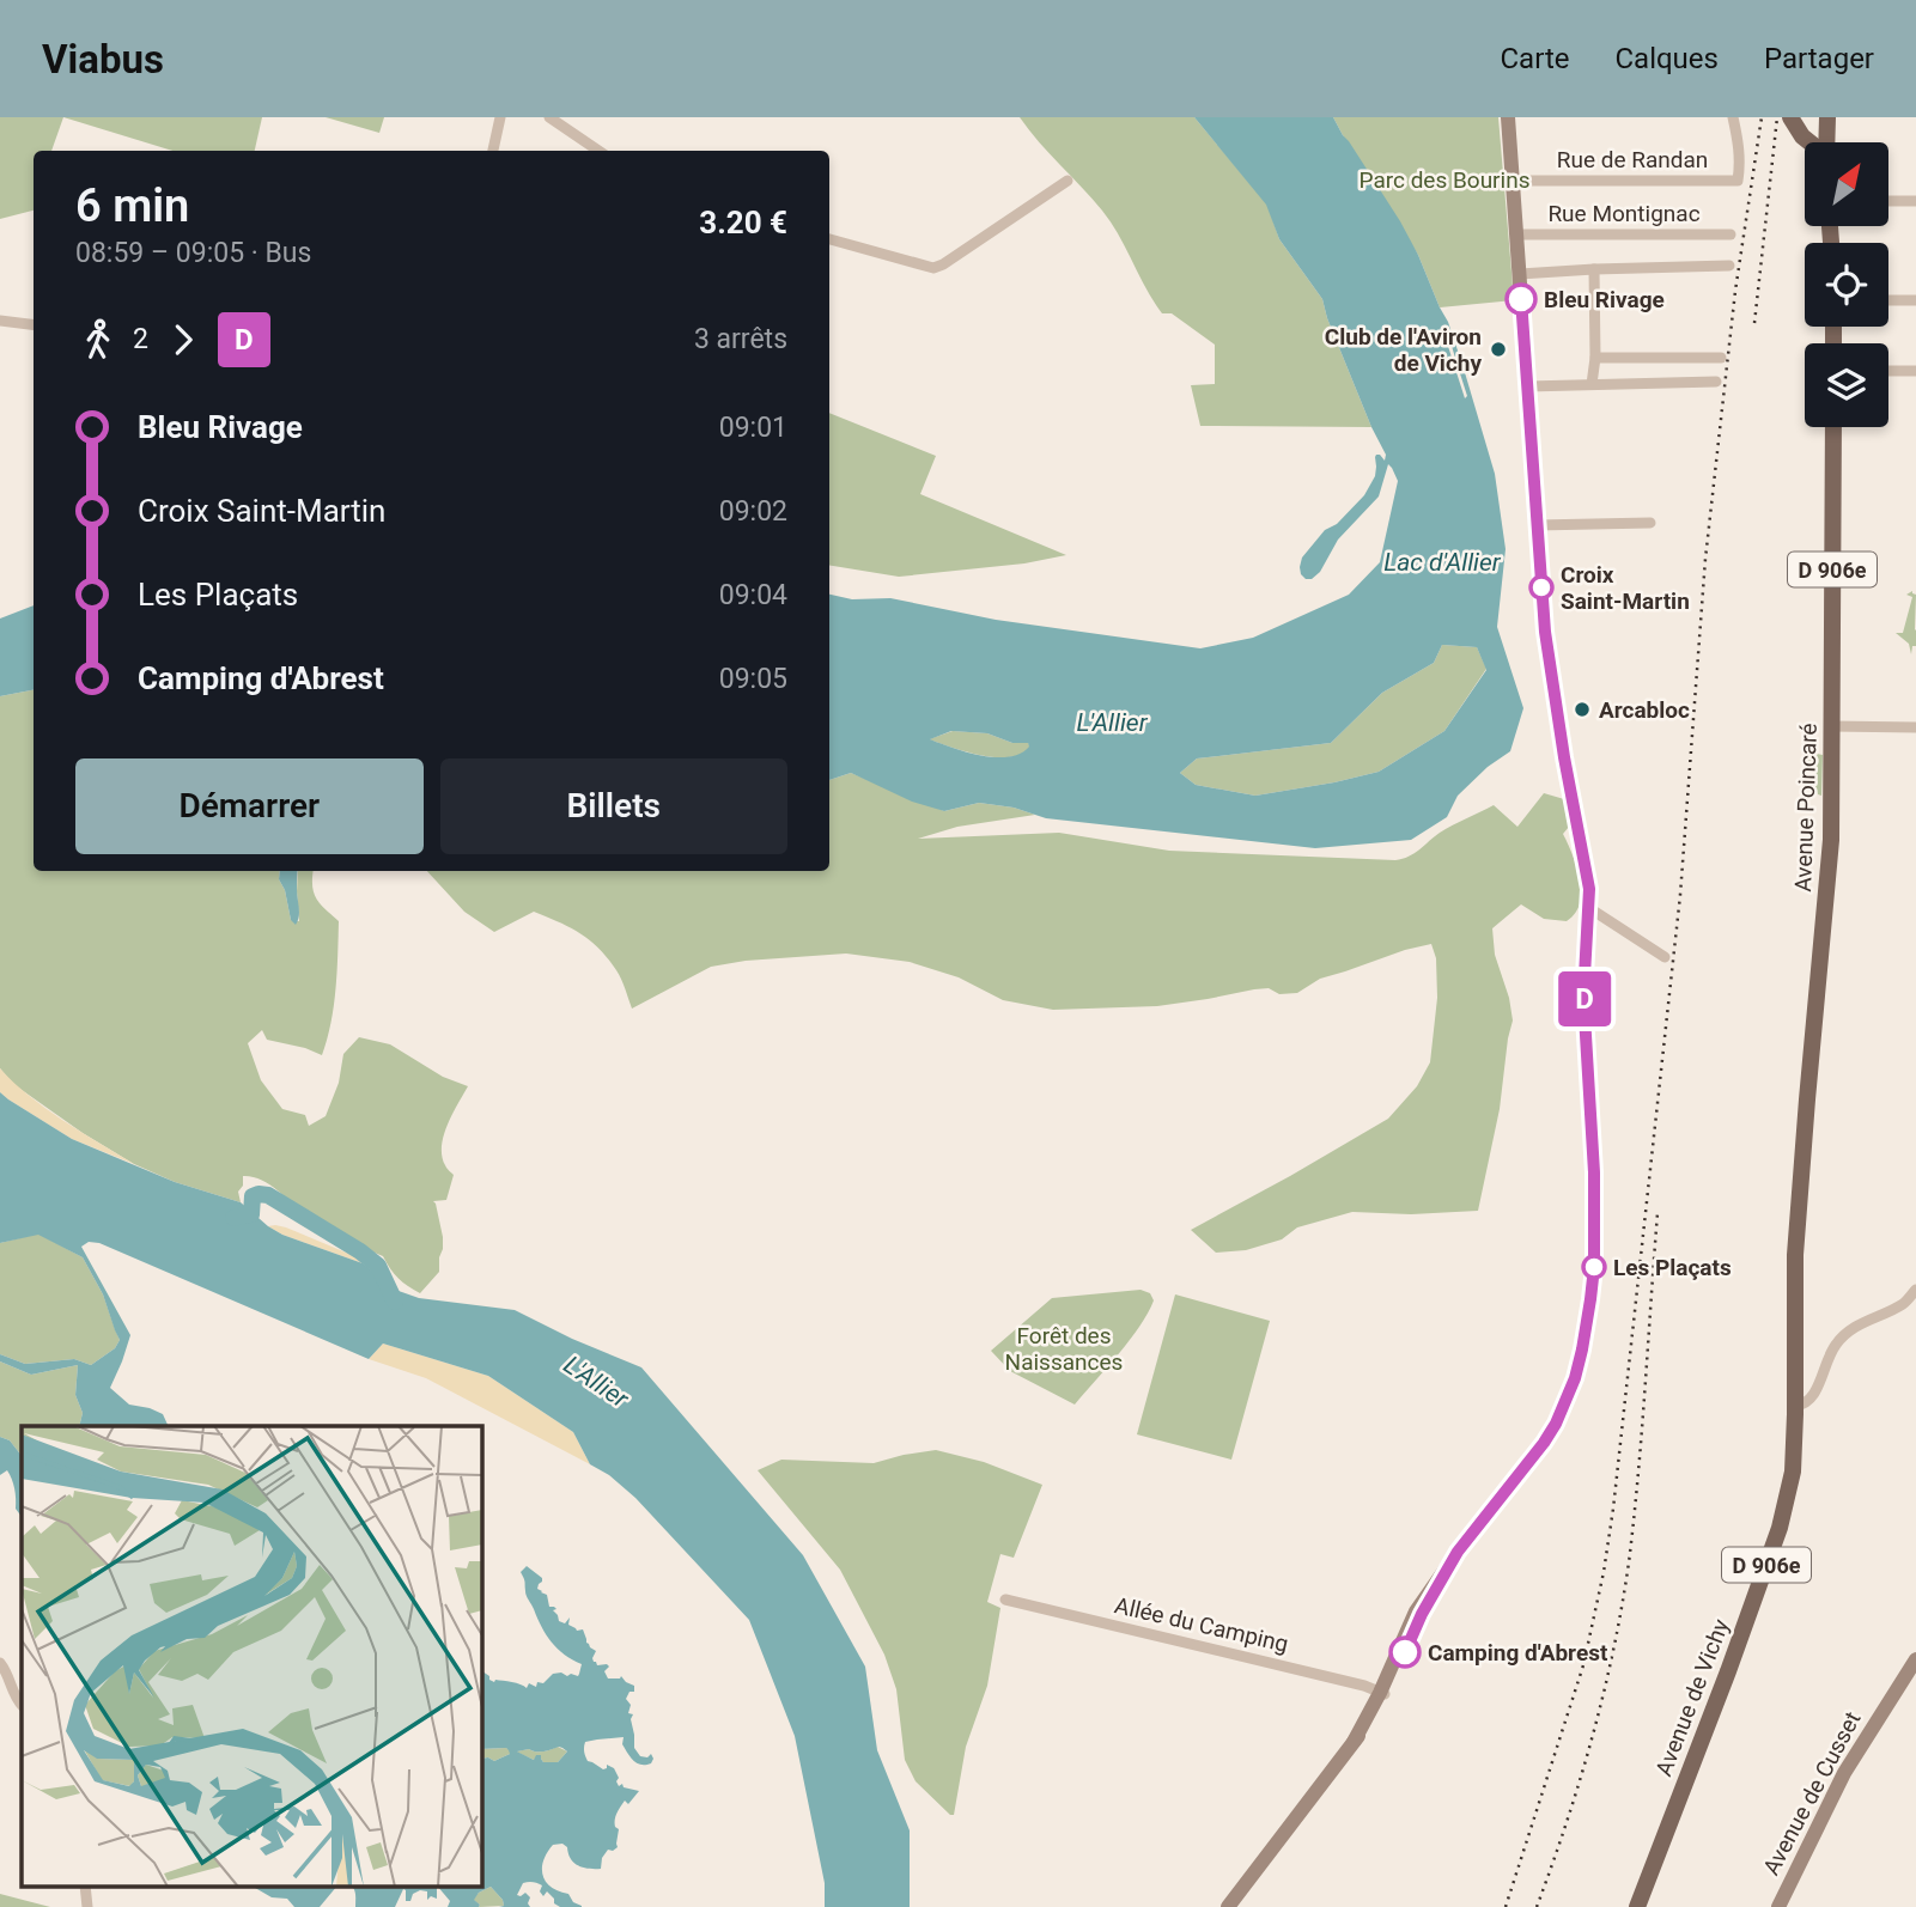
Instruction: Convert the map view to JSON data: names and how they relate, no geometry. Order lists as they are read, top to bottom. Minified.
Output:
{"streets":{"main road":["D 906e","Avenue Poincaré","Avenue de Vichy"],"street":["Rue de Randan","Rue Montignac","Allée du Camping","Avenue de Cusset"]},"crossings":[["Avenue Poincaré","Avenue de Vichy"]],"water":["Lac d'Allier","L'Allier"],"parks":["Parc des Bourins","Forêt des Naissances"],"places":["Bleu Rivage","Club de l'Aviron de Vichy","Croix Saint-Martin","Arcabloc","Les Plaçats","Camping d'Abrest"],"lines":["bus line D"],"north":"top right","page":{"header":"Viabus","nav":["Carte","Calques","Partager"],"on_map":"D","heading":["6 min","08:59 – 09:05 · Bus","3.20 €"],"legs":["2","D","3 arrêts"],"list":[{"name":"Bleu Rivage","value":"09:01"},{"name":"Croix Saint-Martin","value":"09:02"},{"name":"Les Plaçats","value":"09:04"},{"name":"Camping d'Abrest","value":"09:05"}],"buttons":["Démarrer","Billets"]}}
